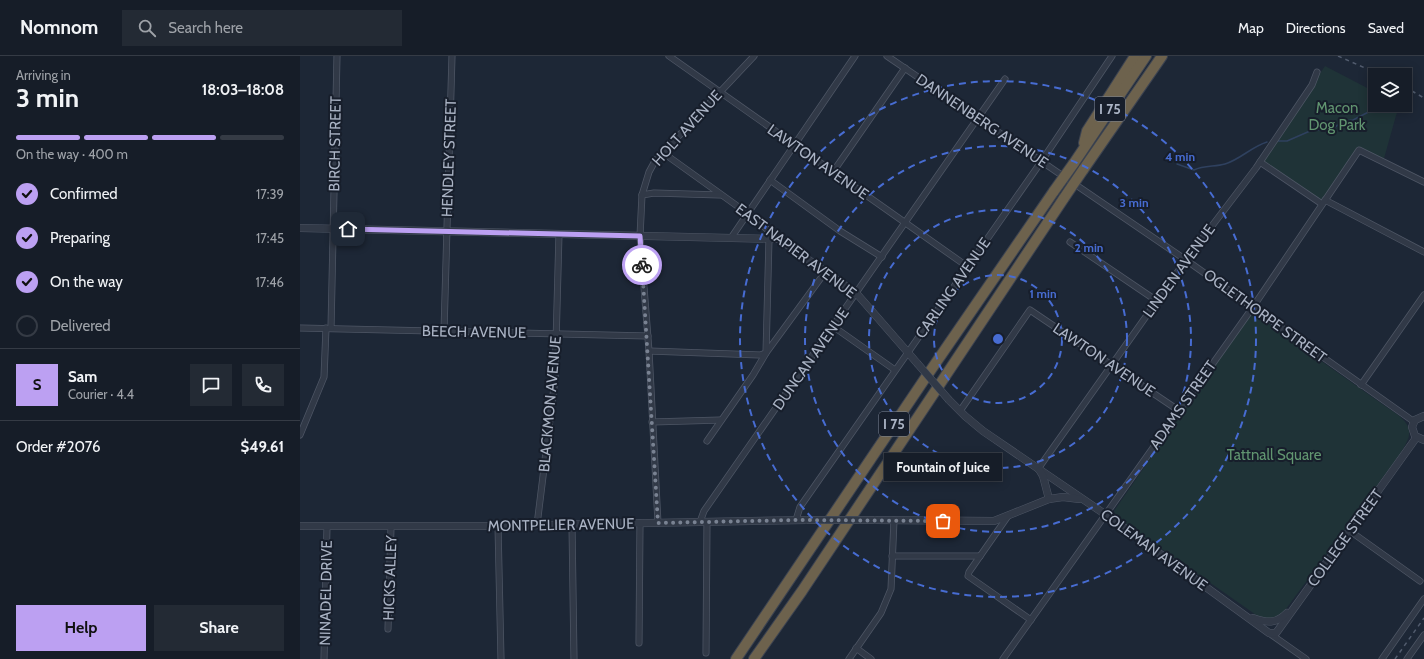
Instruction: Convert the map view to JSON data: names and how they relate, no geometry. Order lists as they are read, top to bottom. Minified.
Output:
{"streets":{"highway":["I 75"],"street":["DANNENBERG AVENUE","HOLT AVENUE","BIRCH STREET","HENDLEY STREET","LAWTON AVENUE","EAST NAPIER AVENUE","LINDEN AVENUE","CARLING AVENUE","OGLETHORPE STREET","BEECH AVENUE","DUNCAN AVENUE","BLACKMON AVENUE","ADAMS STREET","MONTPELIER AVENUE","COLLEGE STREET","COLEMAN AVENUE","HICKS ALLEY","NINADEL DRIVE"]},"crossings":[["DANNENBERG AVENUE","CARLING AVENUE"],["DANNENBERG AVENUE","OGLETHORPE STREET"],["DANNENBERG AVENUE","DUNCAN AVENUE"],["HOLT AVENUE","LAWTON AVENUE"],["HOLT AVENUE","EAST NAPIER AVENUE"],["HOLT AVENUE","BEECH AVENUE"],["HOLT AVENUE","MONTPELIER AVENUE"],["BIRCH STREET","BEECH AVENUE"],["HENDLEY STREET","BEECH AVENUE"],["LAWTON AVENUE","LINDEN AVENUE"],["LAWTON AVENUE","CARLING AVENUE"],["LAWTON AVENUE","DUNCAN AVENUE"],["LAWTON AVENUE","ADAMS STREET"],["LAWTON AVENUE","COLEMAN AVENUE"],["EAST NAPIER AVENUE","CARLING AVENUE"],["EAST NAPIER AVENUE","DUNCAN AVENUE"],["EAST NAPIER AVENUE","COLEMAN AVENUE"],["LINDEN AVENUE","OGLETHORPE STREET"],["LINDEN AVENUE","COLEMAN AVENUE"],["CARLING AVENUE","MONTPELIER AVENUE"],["OGLETHORPE STREET","ADAMS STREET"],["BEECH AVENUE","BLACKMON AVENUE"],["DUNCAN AVENUE","MONTPELIER AVENUE"],["BLACKMON AVENUE","MONTPELIER AVENUE"],["ADAMS STREET","COLEMAN AVENUE"],["MONTPELIER AVENUE","COLEMAN AVENUE"],["MONTPELIER AVENUE","HICKS ALLEY"],["MONTPELIER AVENUE","NINADEL DRIVE"],["COLLEGE STREET","COLEMAN AVENUE"]],"parks":["Macon Dog Park","Tattnall Square"],"places":["Fountain of Juice"],"page":{"header":"Nomnom","search":"Search here","nav":["Map","Directions","Saved"],"heading":["3 min","Arriving in","18:03–18:08"],"panel":["Sam","Courier · 4.4","Order #2076","$49.61"],"bar":"On the way · 400 m","list":[["Confirmed","17:39"],["Preparing","17:45"],["On the way","17:46"],"Delivered"],"round":"S","bubble":"Fountain of Juice","buttons":["Help","Share"]},"rings":["4 min","3 min","2 min","1 min"]}
